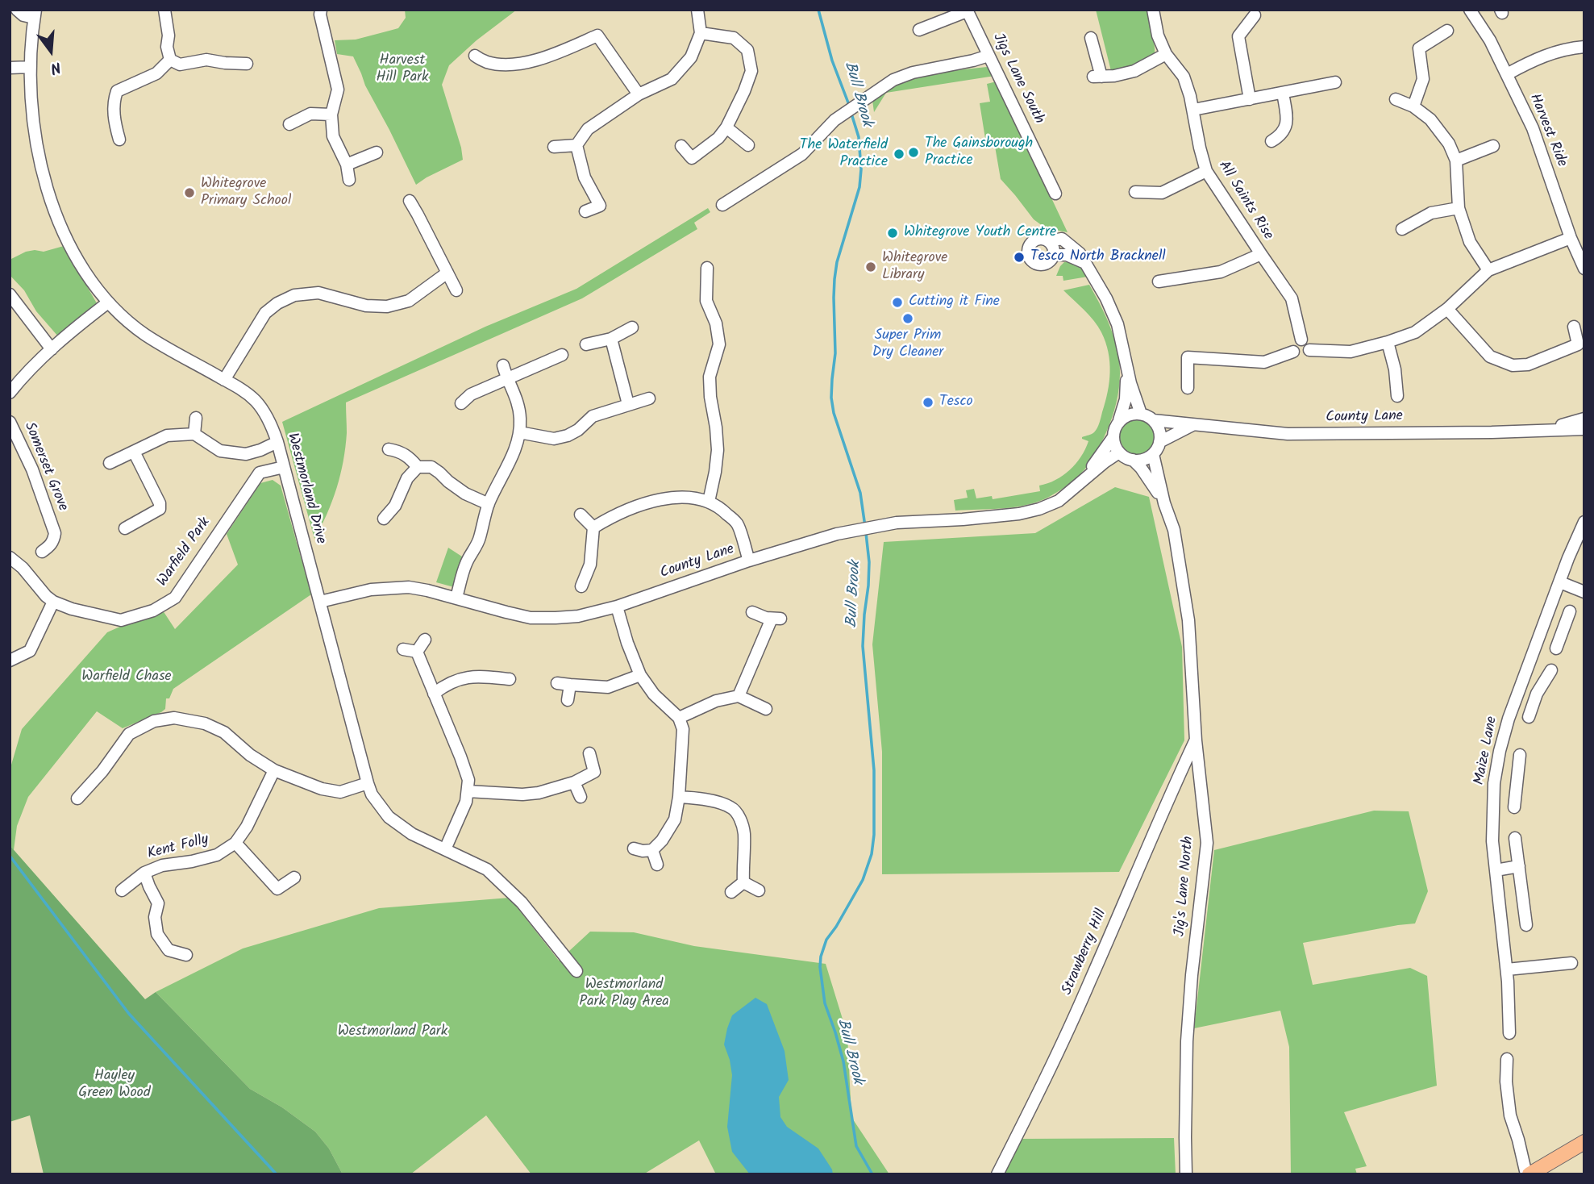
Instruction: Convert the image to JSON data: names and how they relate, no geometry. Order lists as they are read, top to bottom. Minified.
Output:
{"streets":{"street":["Jigs Lane South","Harvest Ride","All Saints Rise","County Lane","Somerset Grove","Westmorland Drive","Warfield Park","Maize Lane","Kent Folly","Jig's Lane North","Strawberry Hill"]},"crossings":[["County Lane","Westmorland Drive"],["County Lane","Jig's Lane North"],["Westmorland Drive","Warfield Park"],["Jig's Lane North","Strawberry Hill"]],"water":["Bull Brook"],"parks":["Harvest Hill Park","Warfield Chase","Westmorland Park Play Area","Westmorland Park","Hayley Green Wood"],"places":["The Gainsborough Practice","The Waterfield Practice","Whitegrove Primary School","Whitegrove Youth Centre","Tesco North Bracknell","Whitegrove Library","Cutting it Fine","Super Prim Dry Cleaner","Tesco"],"north":"bottom"}
